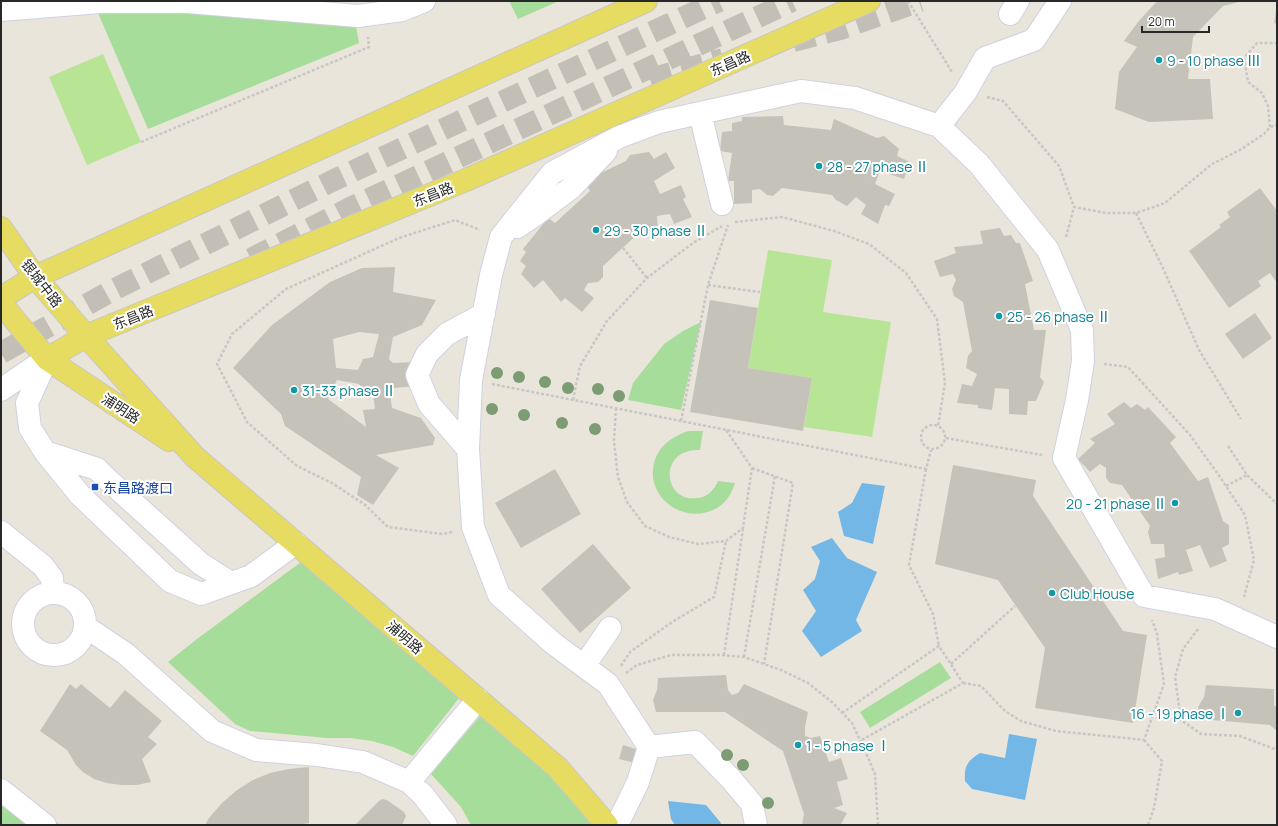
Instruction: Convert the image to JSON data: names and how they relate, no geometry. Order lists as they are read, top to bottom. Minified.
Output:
{"streets":{"main road":["东昌路","银城中路","浦明路"]},"crossings":[["东昌路","银城中路"],["东昌路","浦明路"],["银城中路","浦明路"]],"places":{"other":["9 - 10 phase Ⅲ","28 - 27 phase Ⅱ","29 - 30 phase Ⅱ","25 - 26 phase Ⅱ","31-33 phase Ⅱ","20 - 21 phase Ⅱ","Club House","16 - 19 phase Ⅰ","1 - 5 phase Ⅰ"],"transit":["东昌路渡口"]},"scale_bar":"20 m"}
